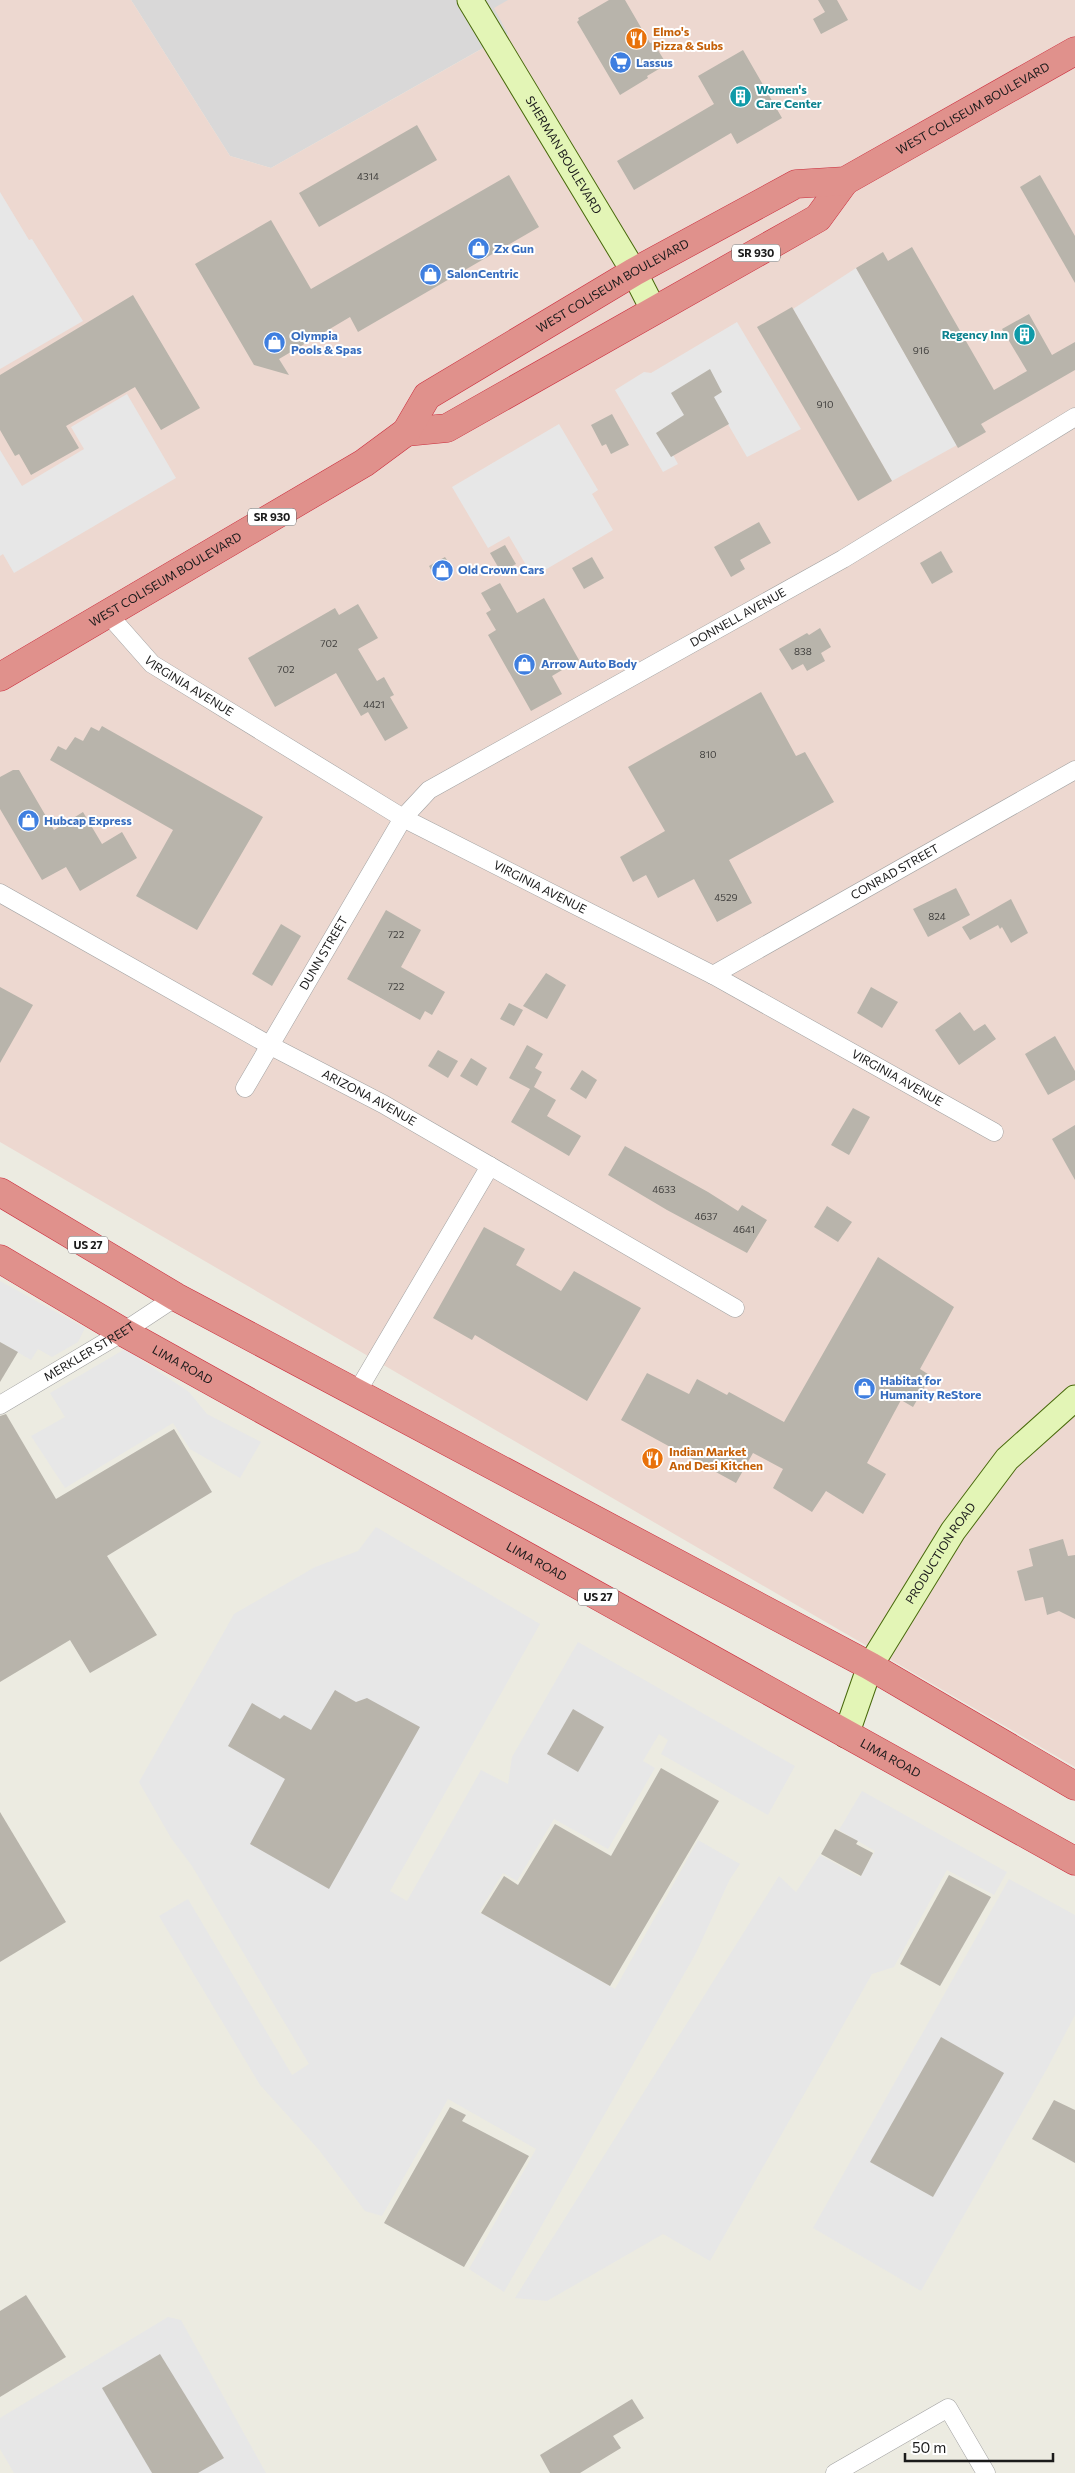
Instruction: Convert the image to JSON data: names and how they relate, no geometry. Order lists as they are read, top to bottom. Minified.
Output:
{"streets":{"highway":["WEST COLISEUM BOULEVARD","SR 930","US 27","LIMA ROAD"],"street":["SHERMAN BOULEVARD","DONNELL AVENUE","VIRGINIA AVENUE","CONRAD STREET","DUNN STREET","ARIZONA AVENUE","MERKLER STREET","PRODUCTION ROAD"]},"crossings":[["WEST COLISEUM BOULEVARD","SHERMAN BOULEVARD"],["WEST COLISEUM BOULEVARD","VIRGINIA AVENUE"],["DONNELL AVENUE","VIRGINIA AVENUE"],["DONNELL AVENUE","DUNN STREET"],["VIRGINIA AVENUE","CONRAD STREET"],["VIRGINIA AVENUE","DUNN STREET"],["DUNN STREET","ARIZONA AVENUE"],["US 27","MERKLER STREET"],["US 27","PRODUCTION ROAD"],["MERKLER STREET","LIMA ROAD"],["LIMA ROAD","PRODUCTION ROAD"]],"places":{"restaurant":["Elmo's Pizza & Subs","Indian Market And Desi Kitchen"],"supermarket":["Lassus"],"building":["Women's Care Center","Regency Inn"],"shop":["Zx Gun","SalonCentric","Olympia Pools & Spas","Old Crown Cars","Arrow Auto Body","Hubcap Express","Habitat for Humanity ReStore"]},"house_numbers":["4314","916","910","702","838","702","4421","810","4529","824","722","722","4633","4637","4641"],"scale_bar":"50 m"}
